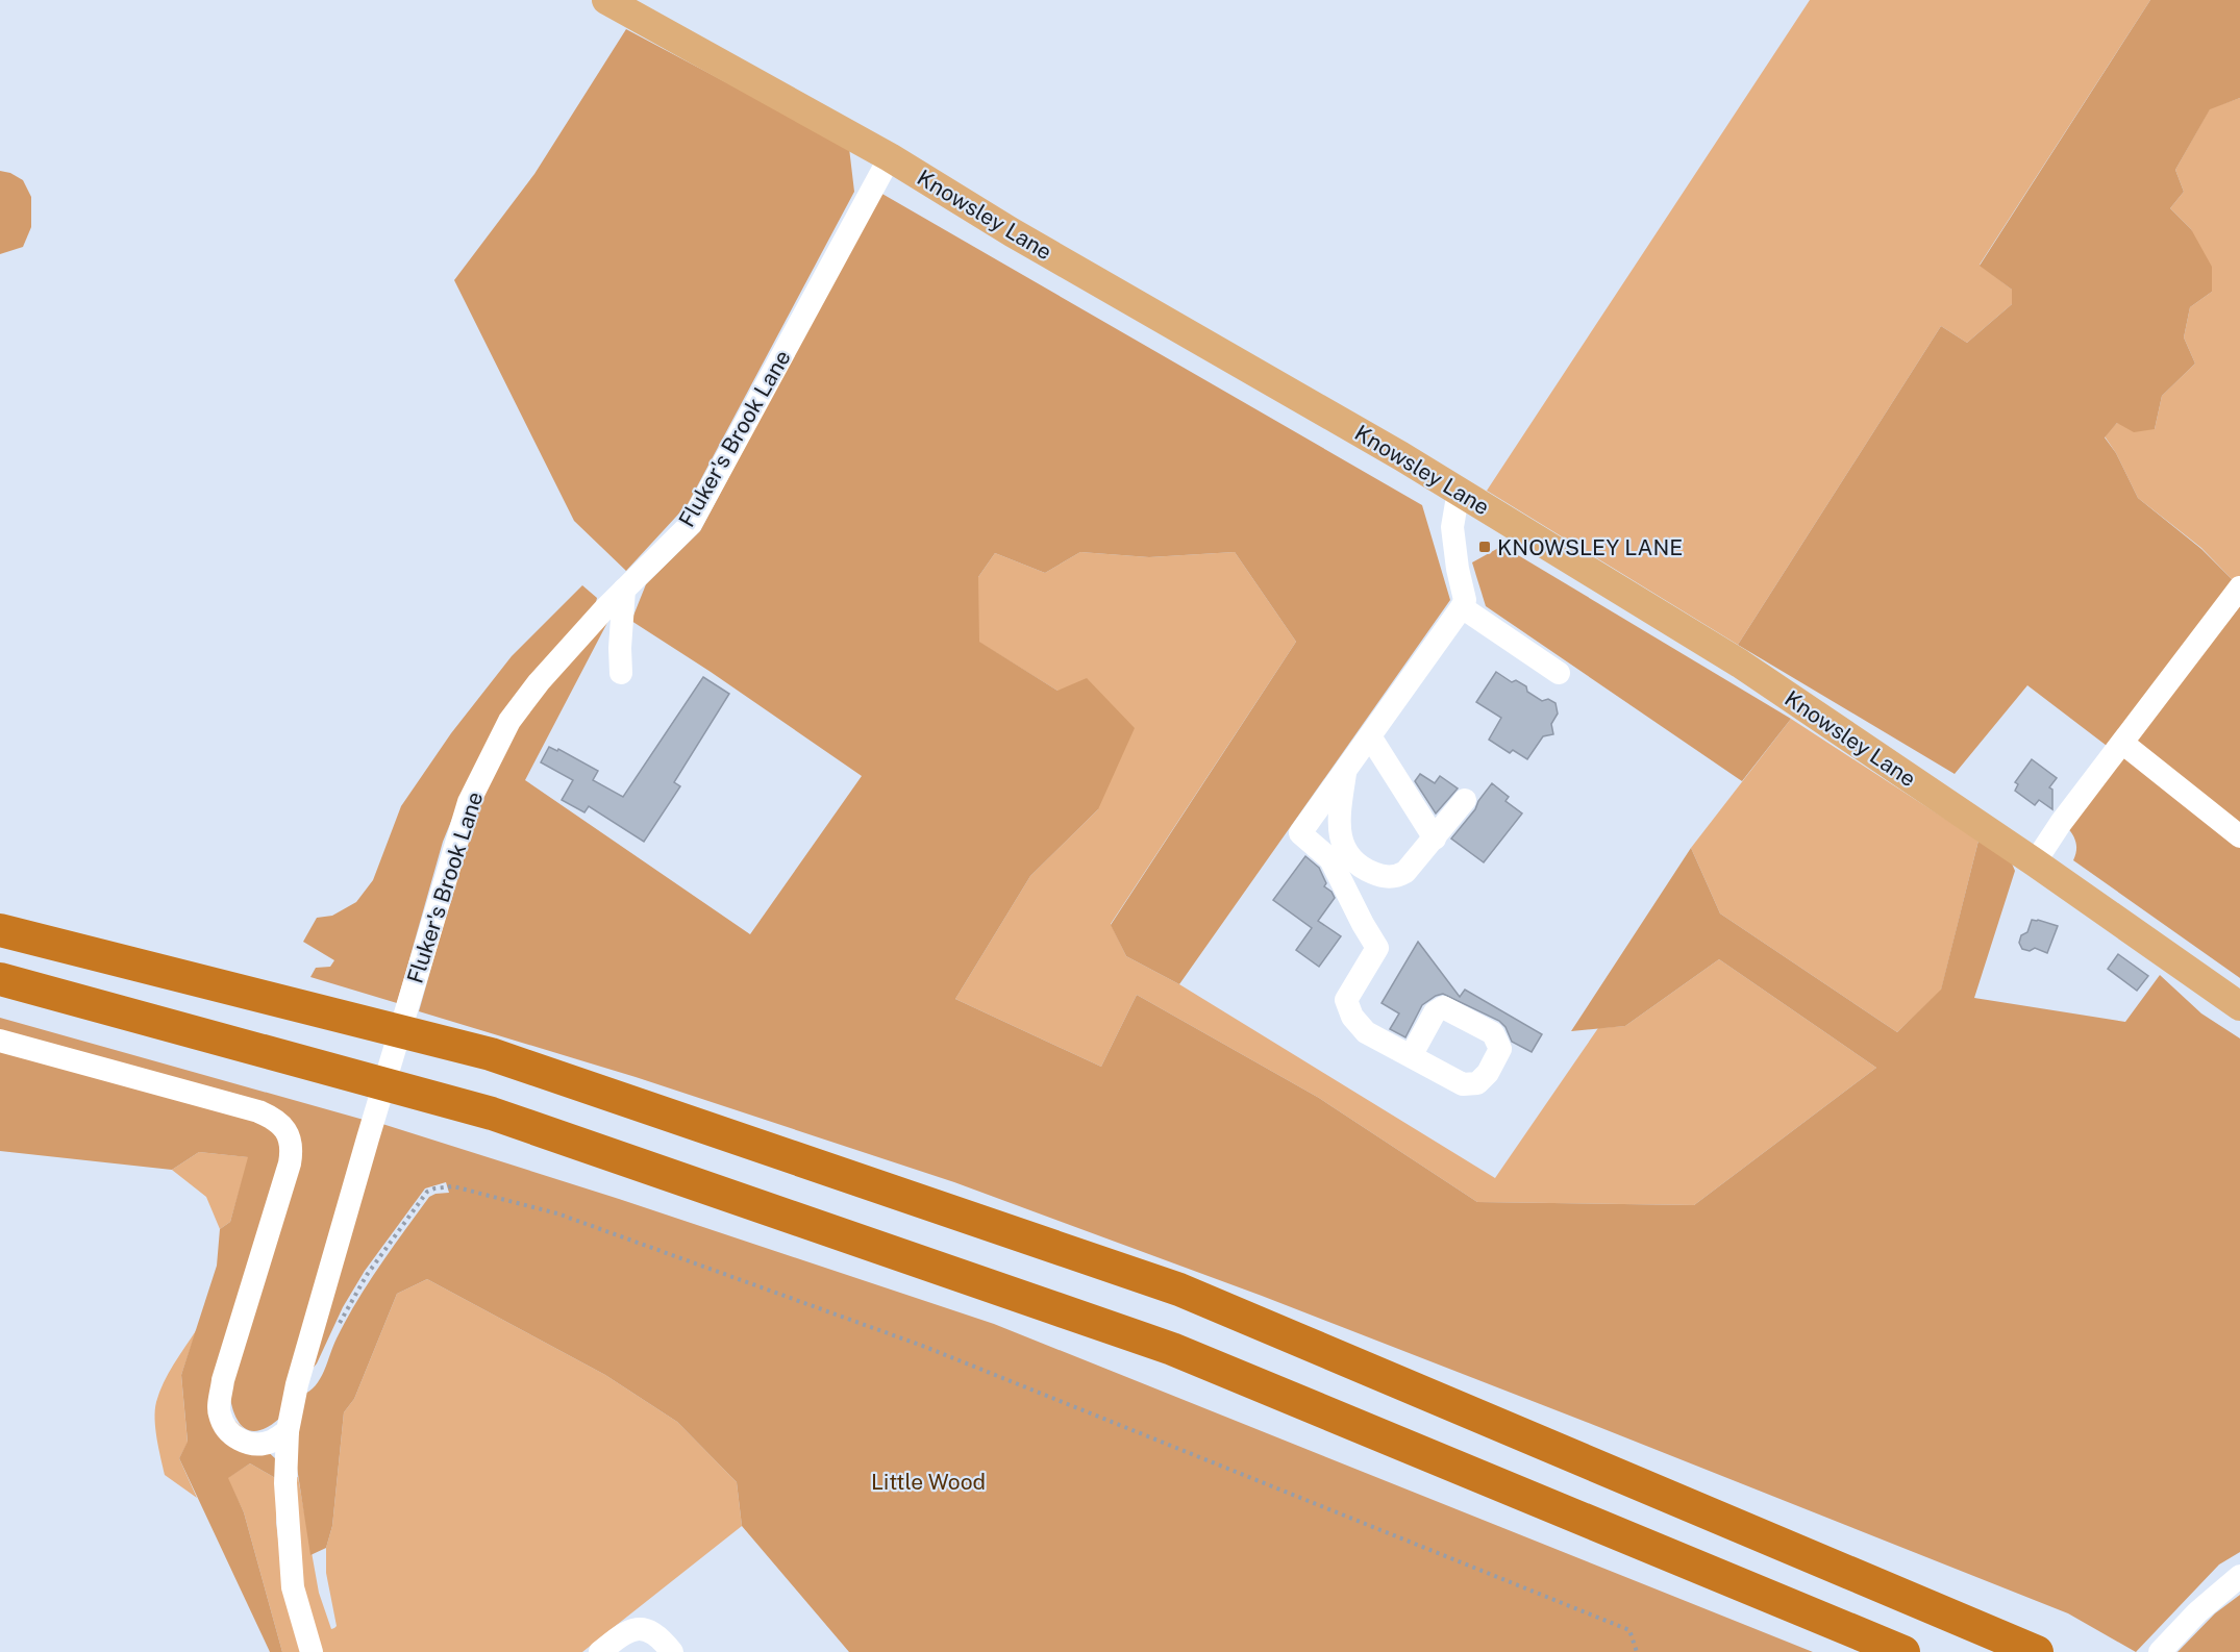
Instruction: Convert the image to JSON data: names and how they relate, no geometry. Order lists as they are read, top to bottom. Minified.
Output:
{"streets":{"main road":["Knowsley Lane"],"street":["Fluker's Brook Lane"]},"crossings":[["Knowsley Lane","Fluker's Brook Lane"]],"parks":["Little Wood"],"places":{"transit":["KNOWSLEY LANE"]}}
